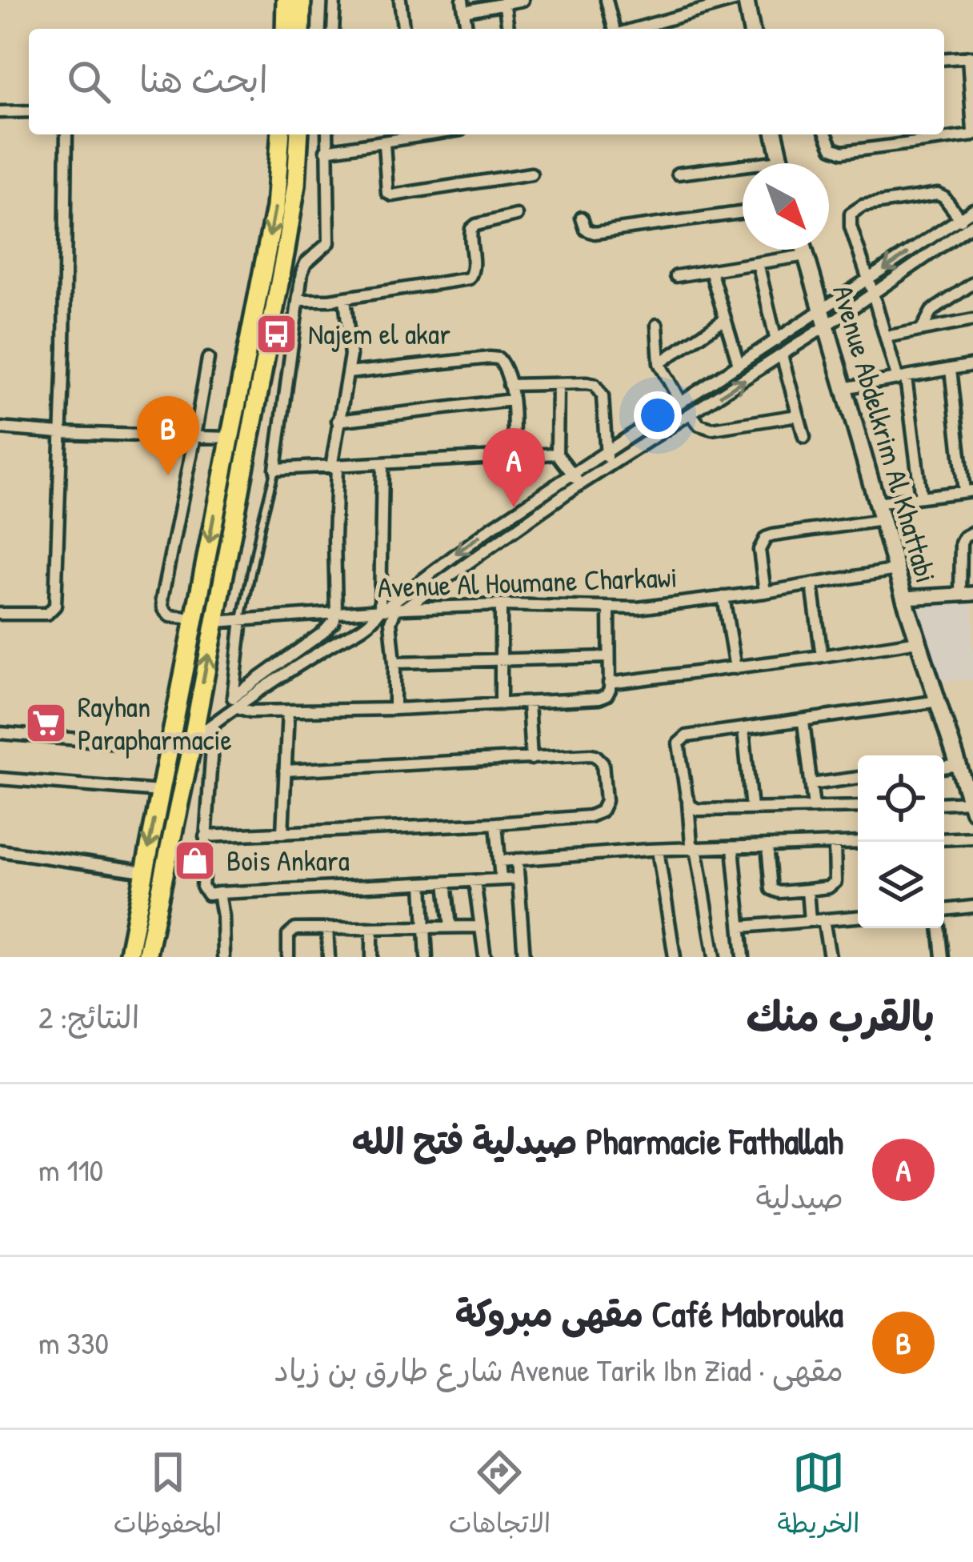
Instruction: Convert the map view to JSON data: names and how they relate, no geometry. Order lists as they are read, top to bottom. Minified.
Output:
{"streets":{"main road":["Avenue Abdelkrim Al Khattabi"],"street":["Avenue Al Houmane Charkawi"]},"crossings":[["Avenue Abdelkrim Al Khattabi","Avenue Al Houmane Charkawi"]],"places":{"bus stop":["Najem el akar"],"supermarket":["Rayhan Parapharmacie"],"shop":["Bois Ankara"]},"north":"bottom right","page":{"search":"ابحث هنا","pins":["B","A"],"heading":["بالقرب منك","النتائج: 2"],"list":[{"mark":"A","name":"Pharmacie Fathallah صيدلية فتح الله","note":"صيدلية","value":"110 m"},{"mark":"B","name":"Café Mabrouka مقهى مبروكة","note":"مقهى · Avenue Tarik Ibn Ziad شارع طارق بن زياد","value":"330 m"}],"nav":["الخريطة","الاتجاهات","المحفوظات"]}}
